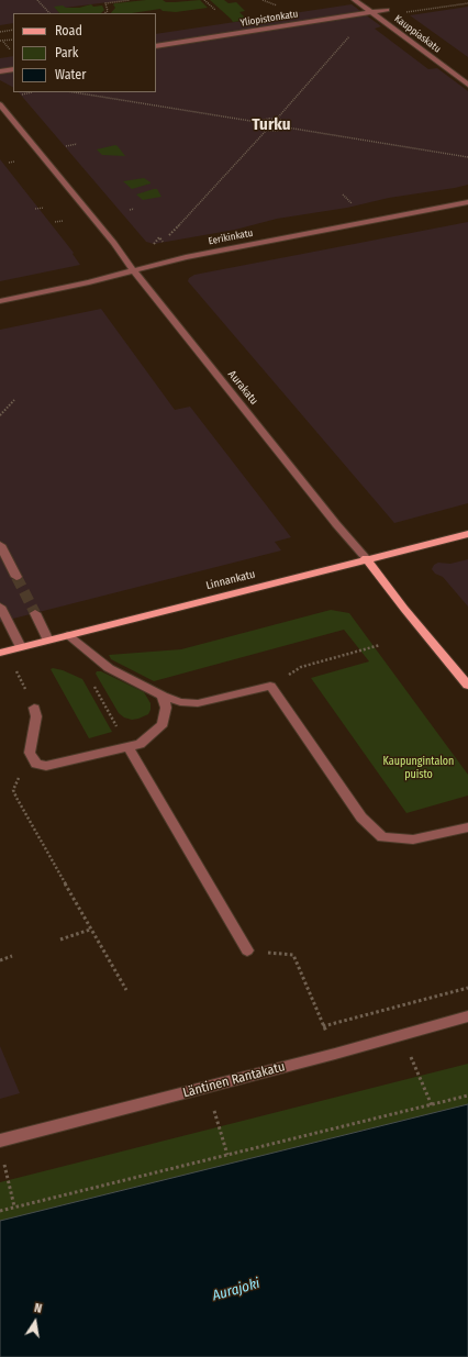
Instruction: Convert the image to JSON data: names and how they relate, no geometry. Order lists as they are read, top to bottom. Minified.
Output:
{"streets":{"main road":["Aurakatu","Linnankatu"],"street":["Yliopistonkatu","Kauppiaskatu","Eerikinkatu","Läntinen Rantakatu"]},"crossings":[["Yliopistonkatu","Kauppiaskatu"],["Eerikinkatu","Aurakatu"],["Aurakatu","Linnankatu"]],"districts":["Turku"],"water":["Aurajoki"],"parks":["Kaupungintalon puisto"],"legend":["Road","Park","Water"],"north":"top"}
